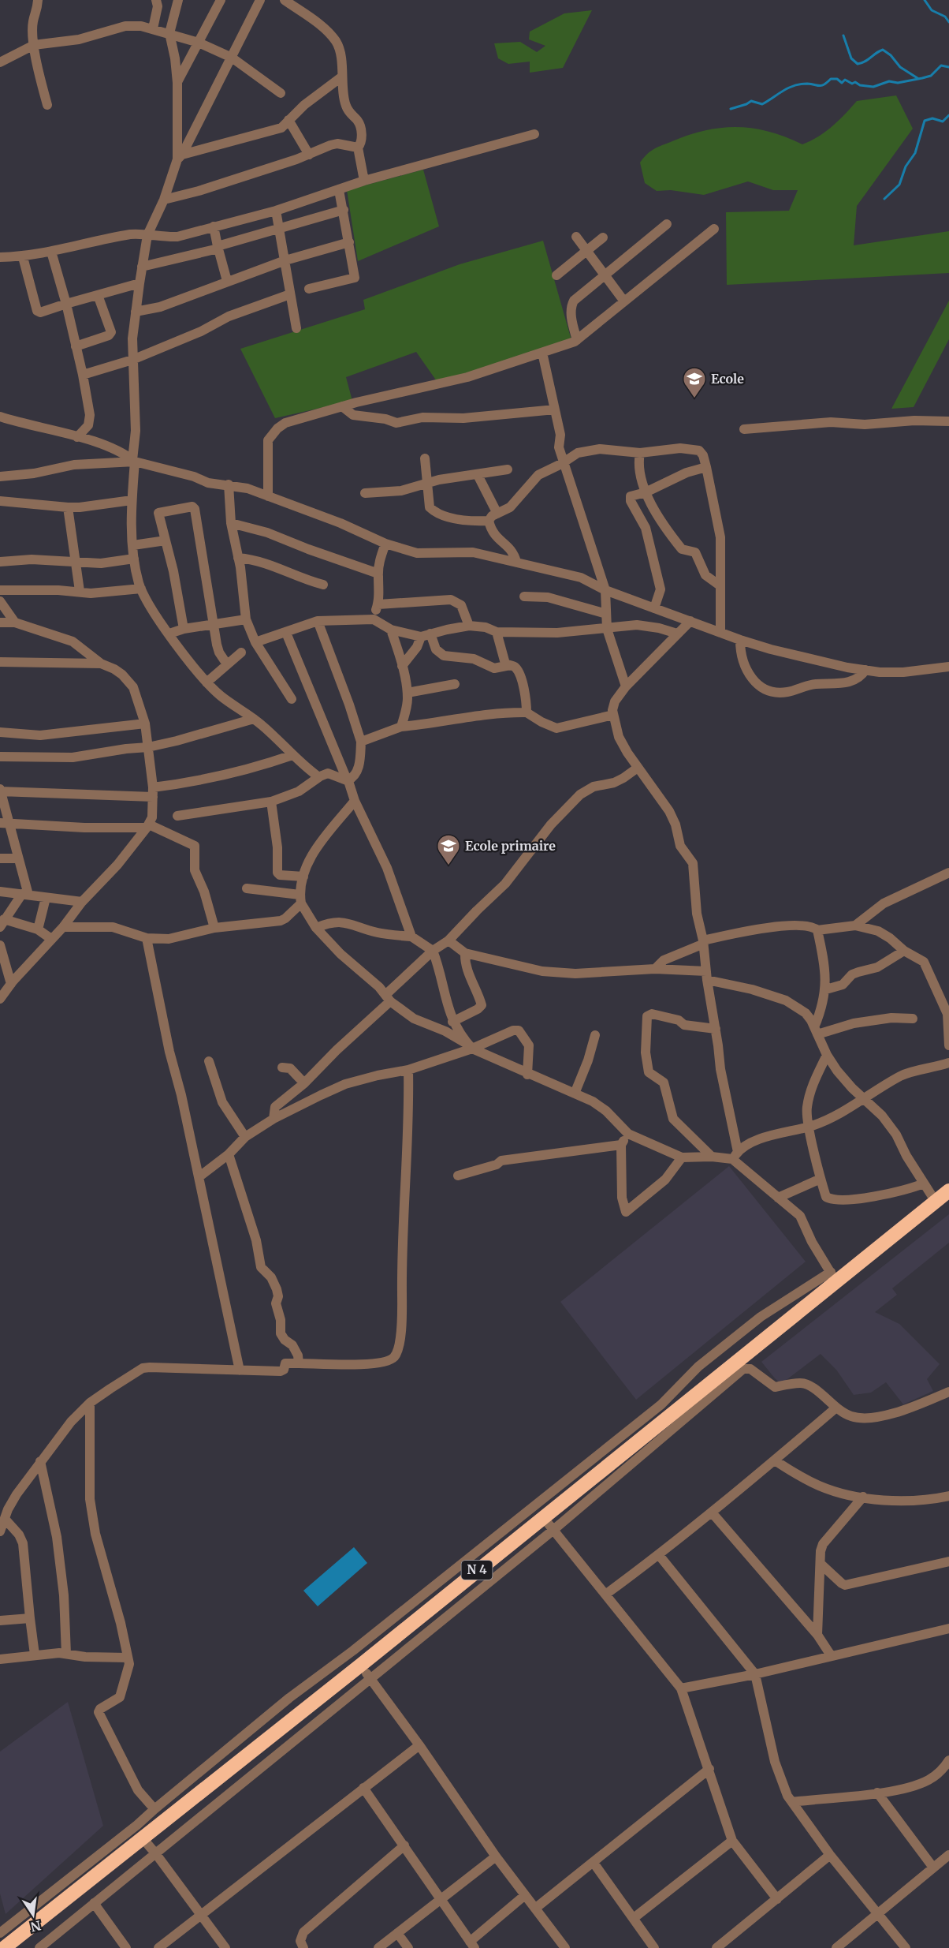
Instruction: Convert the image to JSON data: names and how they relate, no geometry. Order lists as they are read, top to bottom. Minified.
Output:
{"streets":{"highway":["N 4"]},"places":{"school or university":["Ecole","Ecole primaire"]},"north":"bottom"}
